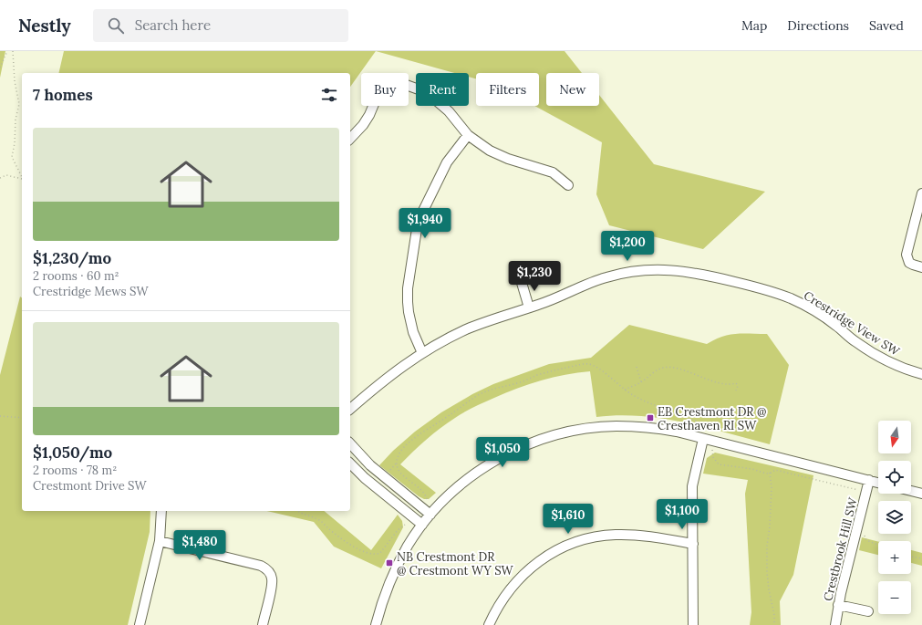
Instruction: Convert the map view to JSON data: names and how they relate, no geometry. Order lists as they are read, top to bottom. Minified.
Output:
{"streets":{"street":["Crestridge View SW","Crestbrook Hill SW"]},"places":{"transit":["EB Crestmont DR @ Cresthaven RI SW","NB Crestmont DR @ Crestmont WY SW"]},"north":"bottom","page":{"header":"Nestly","search":"Search here","nav":["Map","Directions","Saved"],"chip":["Buy","Rent","Filters","New"],"heading":"7 homes","list":[{"name":"$1,230/mo","note":"2 rooms · 60 m² · Crestridge Mews SW"},{"name":"$1,050/mo","note":"2 rooms · 78 m² · Crestmont Drive SW"}],"price":["$1,940","$1,200","$1,230","$1,050","$1,100","$1,610","$1,480"],"map_buttons":["+","−"]}}
